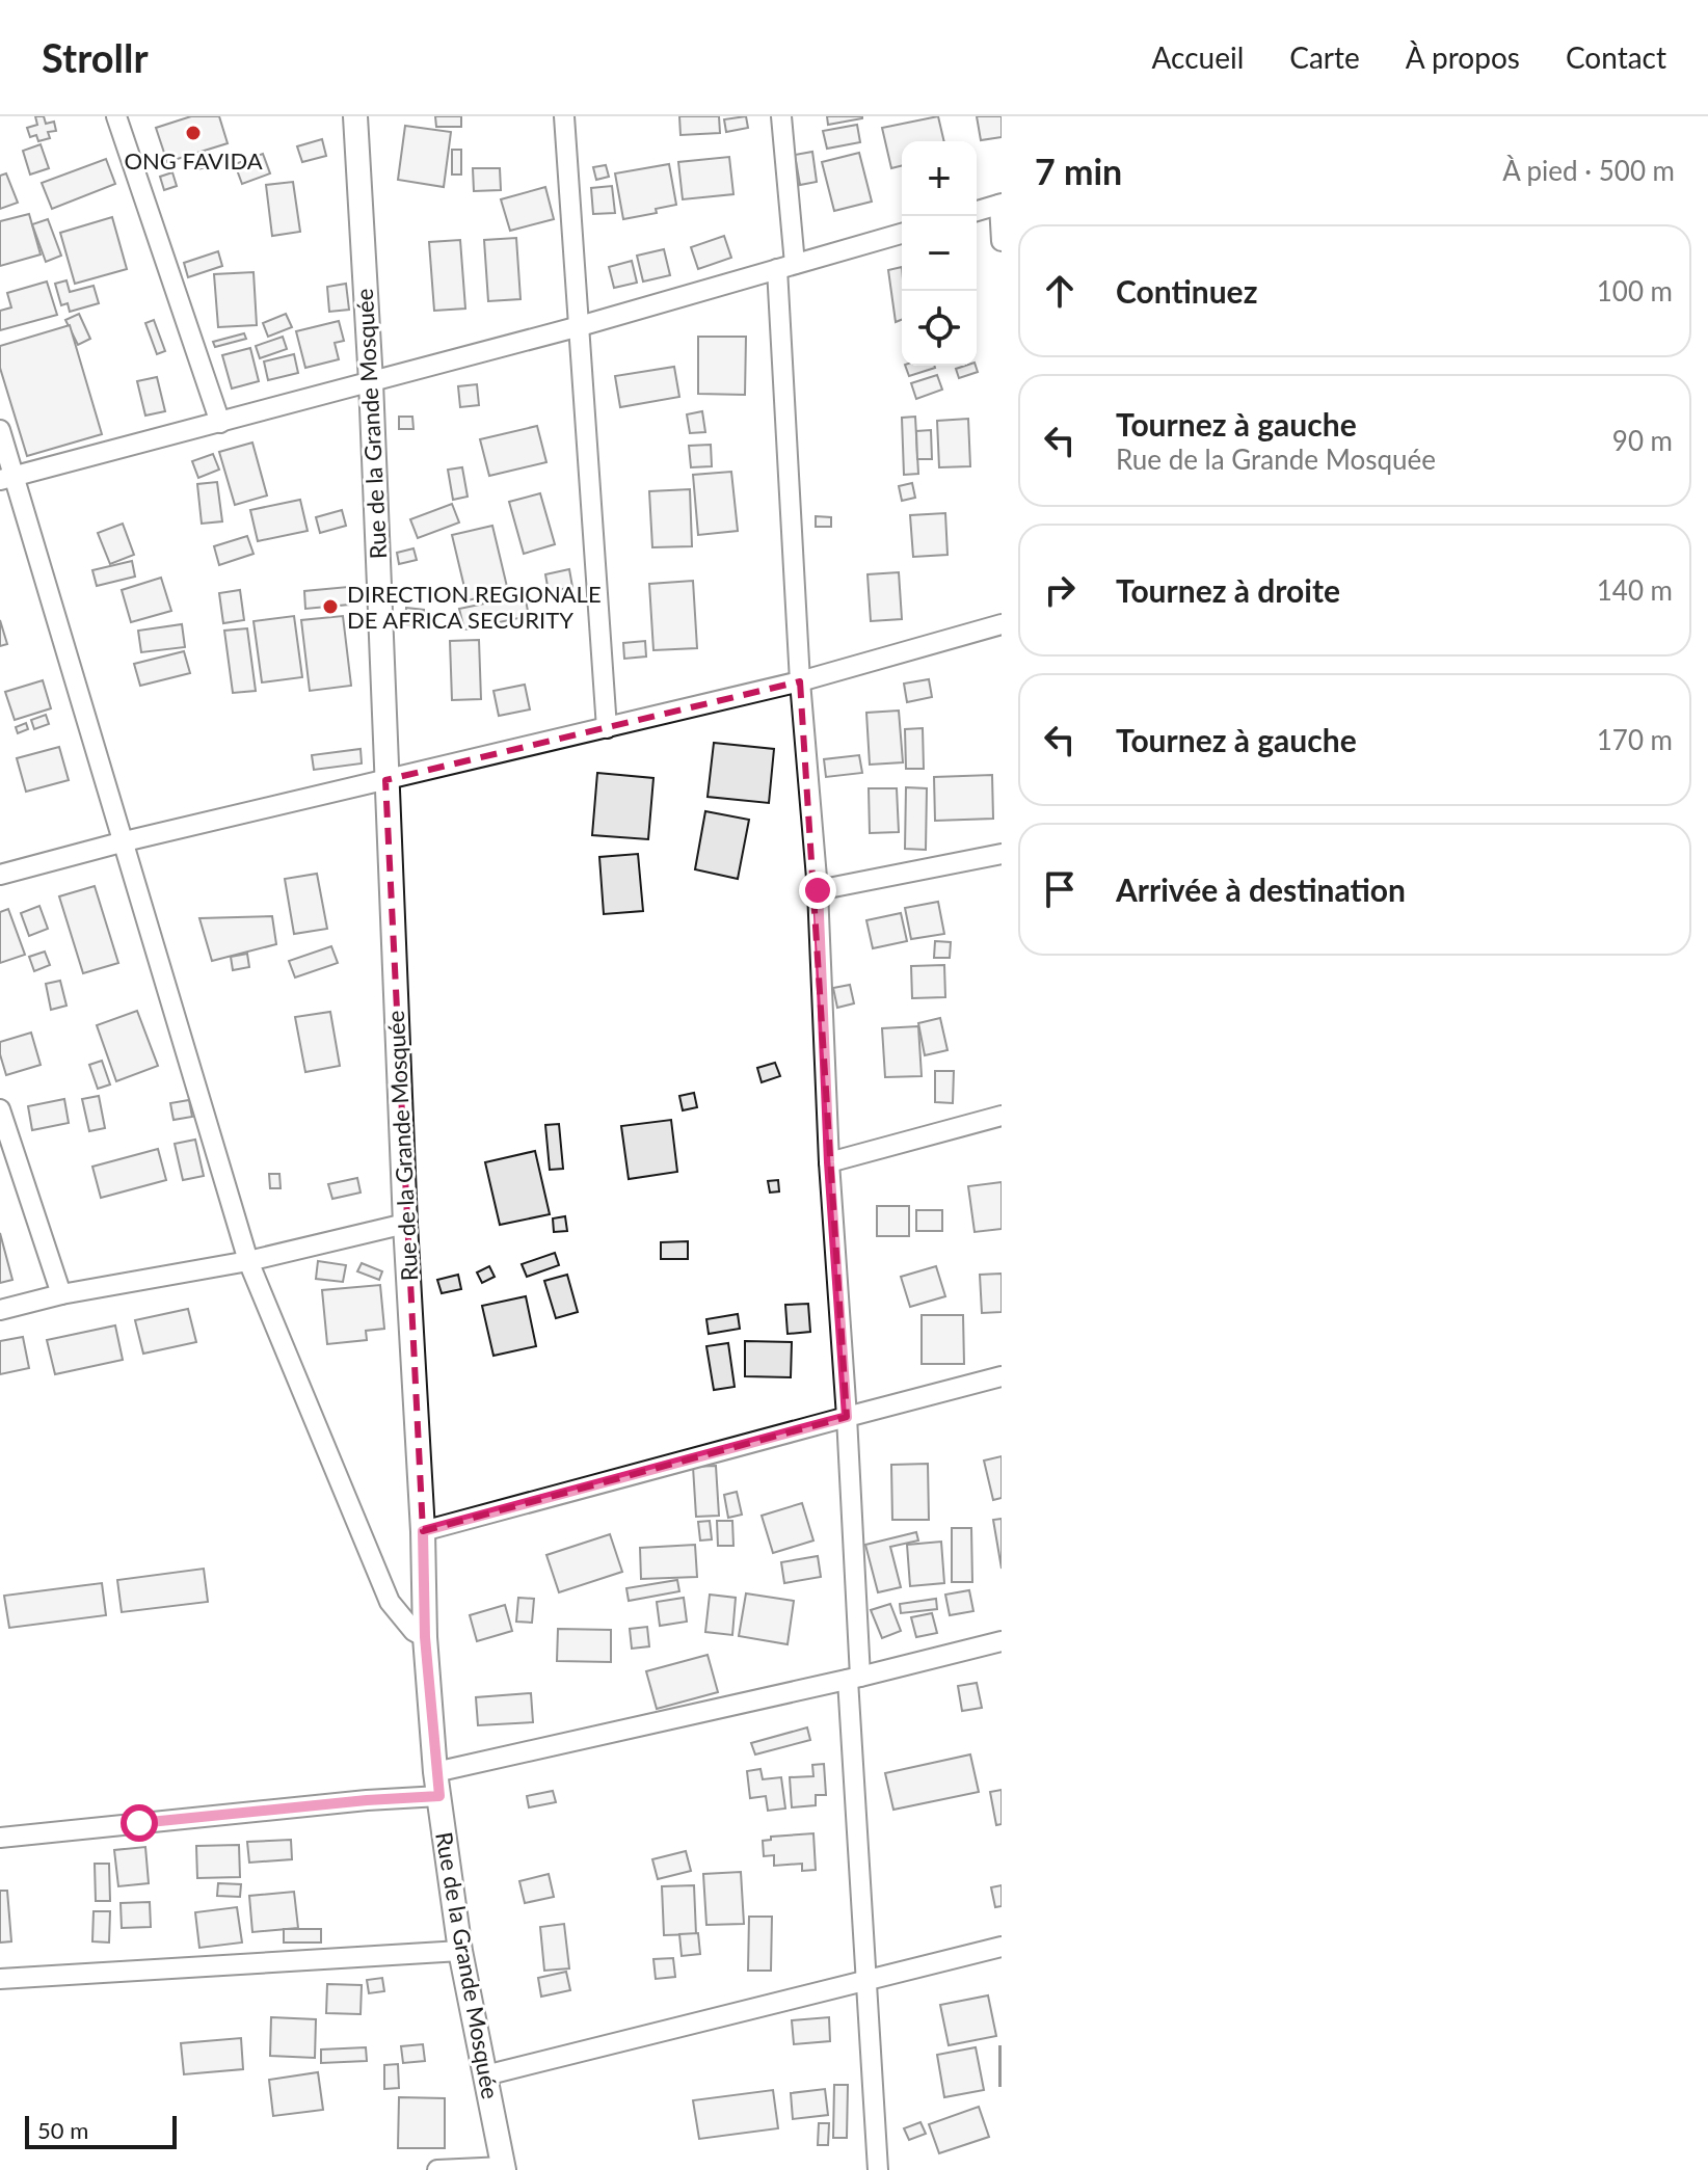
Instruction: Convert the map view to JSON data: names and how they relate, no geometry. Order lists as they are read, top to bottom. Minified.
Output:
{"streets":{"street":["Rue de la Grande Mosquée"]},"places":["ONG FAVIDA","DIRECTION REGIONALE DE AFRICA SECURITY"],"scale_bar":"50 m","page":{"header":"Strollr","nav":["Accueil","Carte","À propos","Contact"],"heading":["7 min","À pied · 500 m"],"map_buttons":["+","−"],"list":[["Continuez","100 m"],["Tournez à gauche","Rue de la Grande Mosquée","90 m"],["Tournez à droite","140 m"],["Tournez à gauche","170 m"],"Arrivée à destination"],"scale":"50 m"}}
